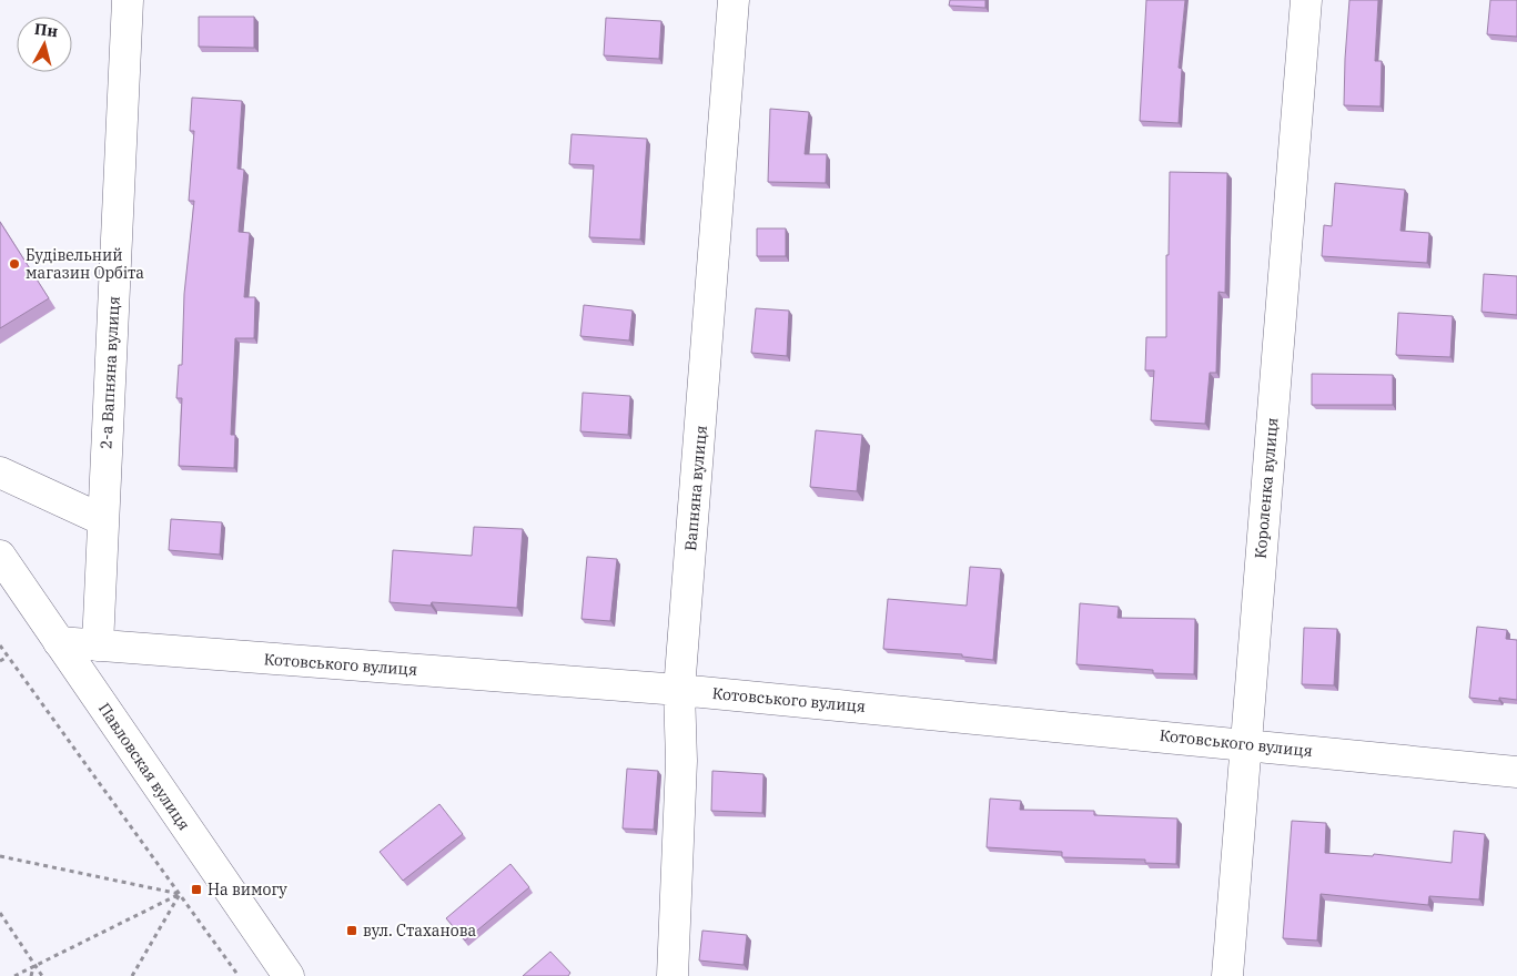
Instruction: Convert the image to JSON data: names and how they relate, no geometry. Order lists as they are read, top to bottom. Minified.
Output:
{"streets":{"street":["2-а Вапняна вулиця","Вапняна вулиця","Короленка вулиця","Котовського вулиця","Павловская вулиця"]},"crossings":[["2-а Вапняна вулиця","Котовського вулиця"],["Вапняна вулиця","Котовського вулиця"],["Короленка вулиця","Котовського вулиця"],["Котовського вулиця","Павловская вулиця"]],"places":{"other":["Будівельний магазин Орбіта"],"transit":["На вимогу","вул. Стаханова"]},"north":"top"}
